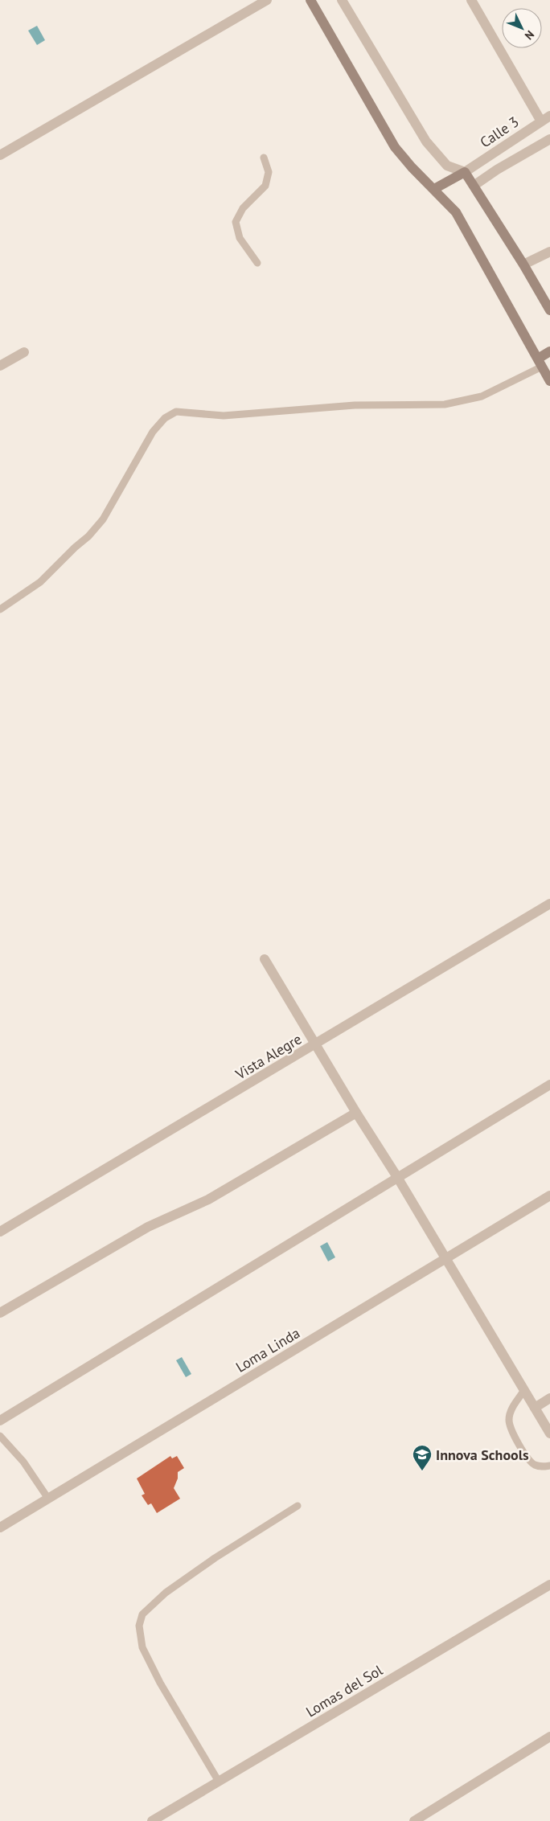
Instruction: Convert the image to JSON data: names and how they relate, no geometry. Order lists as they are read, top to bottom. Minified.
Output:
{"streets":{"street":["Calle 3","Vista Alegre","Loma Linda","Lomas del Sol"]},"places":{"school or university":["Innova Schools"]},"north":"bottom right"}
